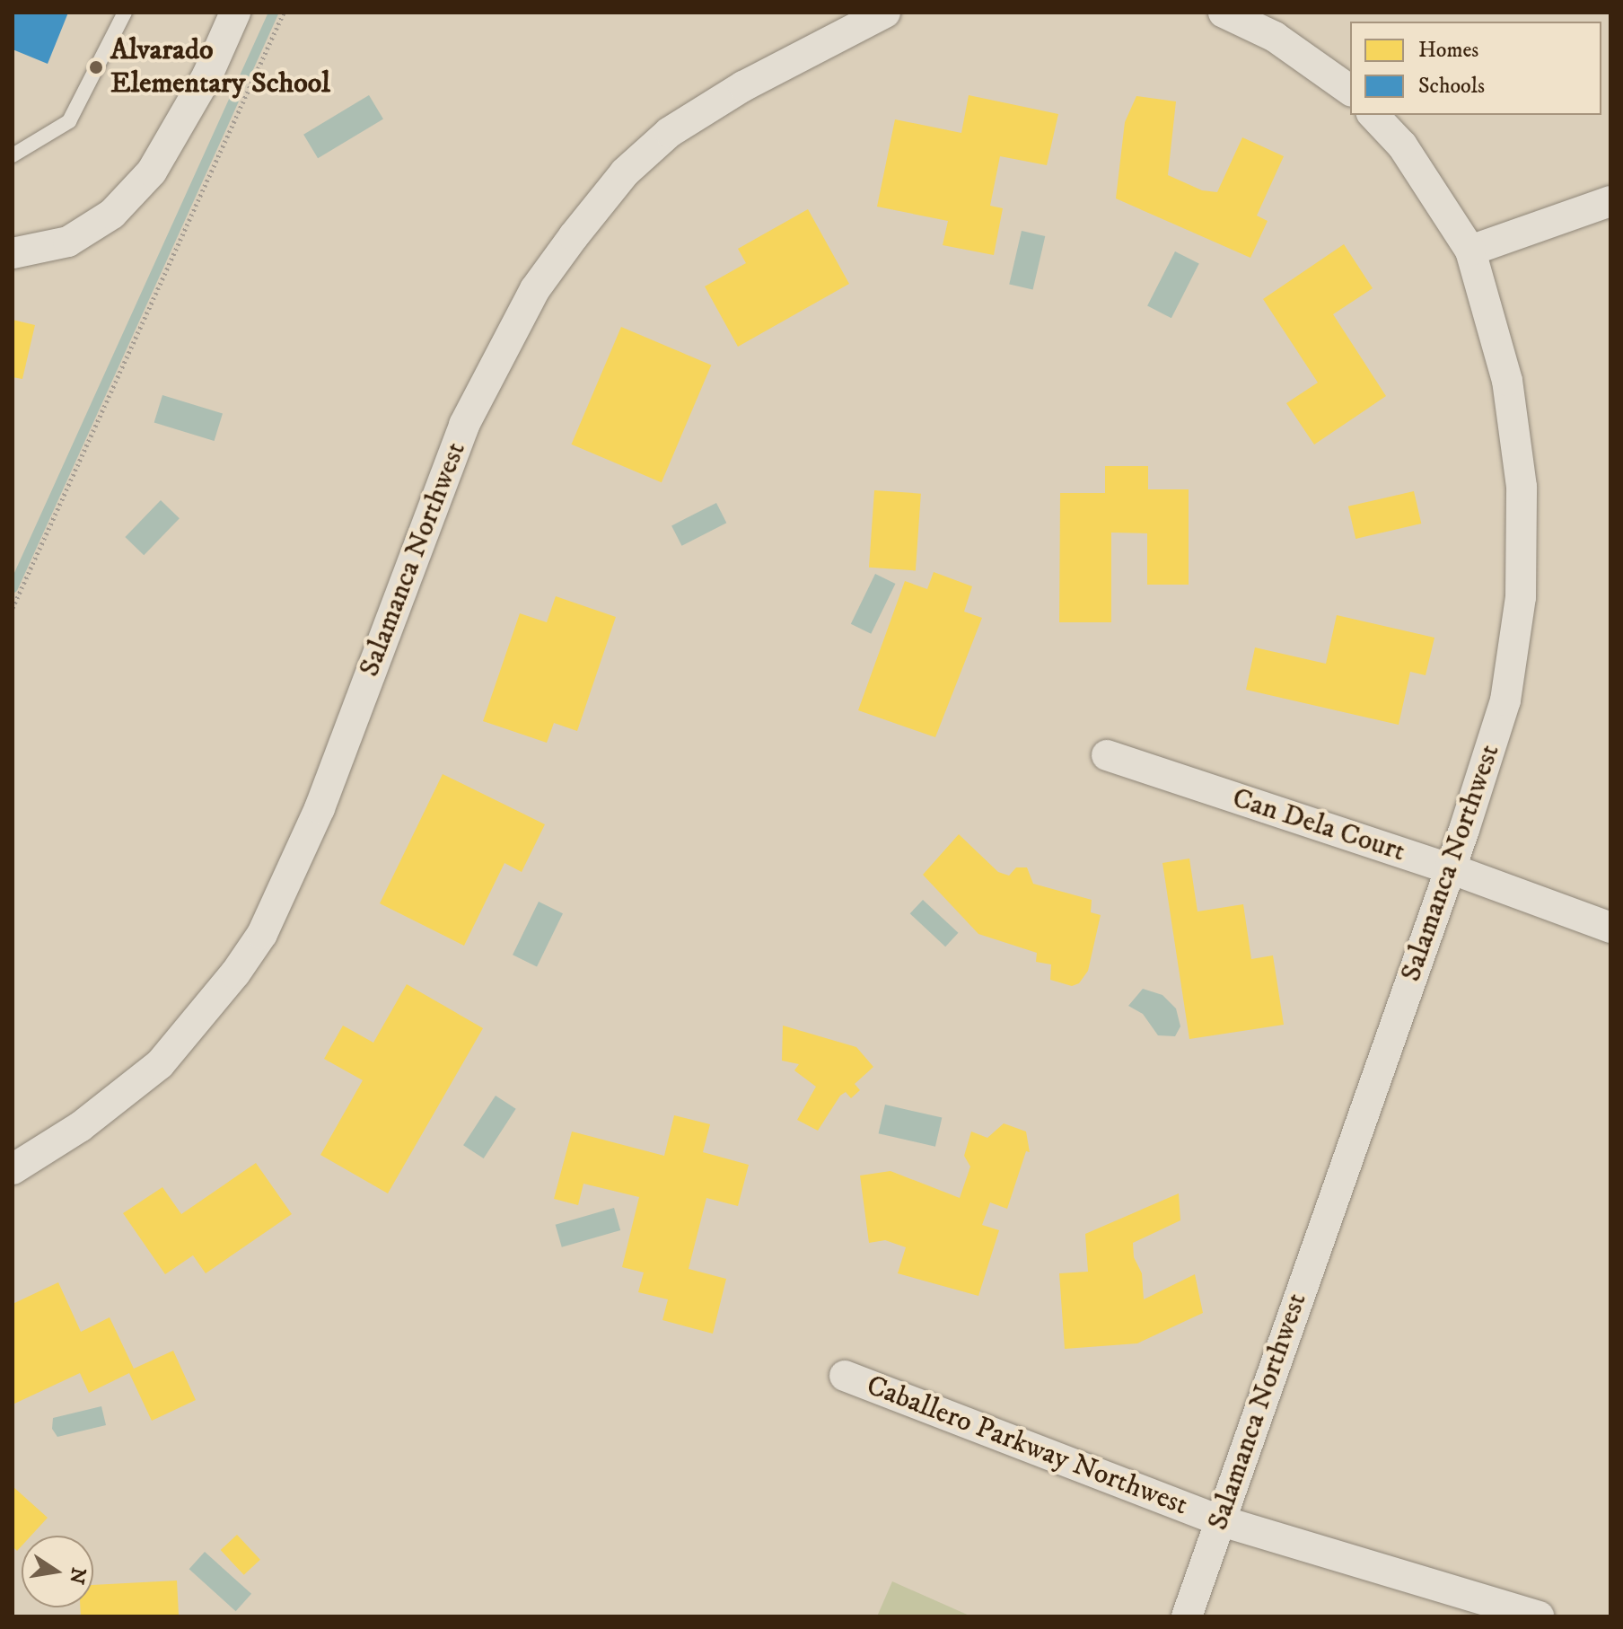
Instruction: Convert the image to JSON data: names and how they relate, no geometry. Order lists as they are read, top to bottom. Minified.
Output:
{"streets":{"street":["Salamanca Northwest","Can Dela Court","Caballero Parkway Northwest"]},"crossings":[["Salamanca Northwest","Can Dela Court"],["Salamanca Northwest","Caballero Parkway Northwest"]],"places":["Alvarado Elementary School"],"legend":["Homes","Schools"],"north":"right"}
